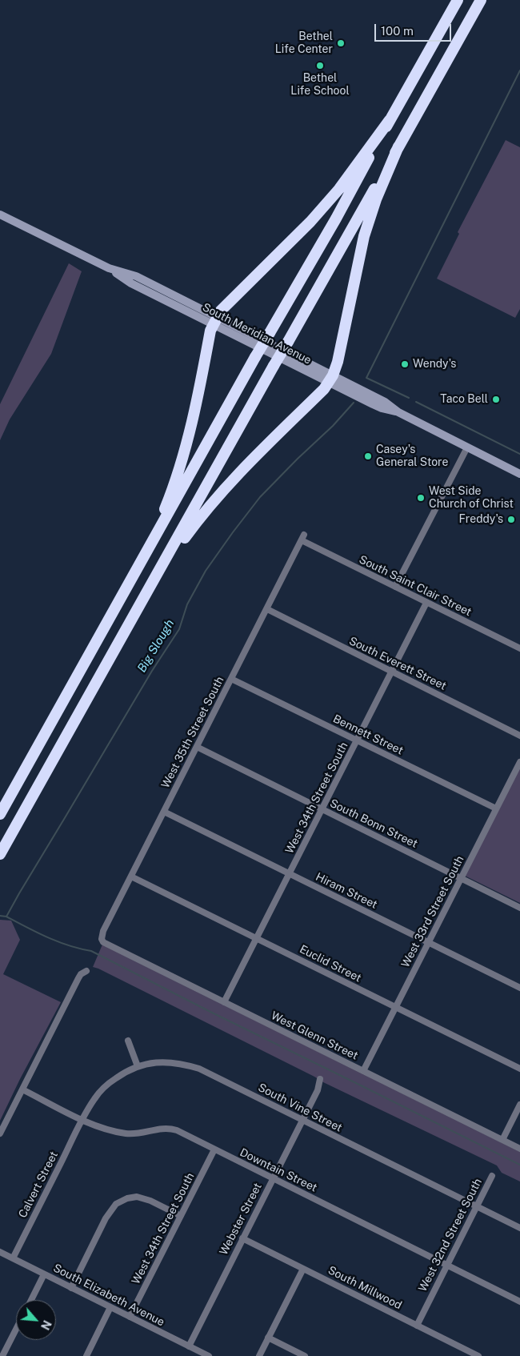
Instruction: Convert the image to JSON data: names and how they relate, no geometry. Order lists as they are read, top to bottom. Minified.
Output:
{"streets":{"main road":["South Meridian Avenue"],"street":["South Saint Clair Street","South Everett Street","West 35th Street South","Bennett Street","West 34th Street South","South Bonn Street","Hiram Street","West 33rd Street South","Euclid Street","West Glenn Street","South Vine Street","Downtain Street","Calvert Street","Webster Street","West 32nd Street South","South Millwood","South Elizabeth Avenue"]},"crossings":[["South Saint Clair Street","West 35th Street South"],["South Saint Clair Street","West 34th Street South"],["South Everett Street","West 35th Street South"],["South Everett Street","West 34th Street South"],["West 35th Street South","Bennett Street"],["West 35th Street South","South Bonn Street"],["West 35th Street South","Hiram Street"],["West 35th Street South","Euclid Street"],["West 35th Street South","West Glenn Street"],["Bennett Street","West 34th Street South"],["Bennett Street","West 33rd Street South"],["West 34th Street South","South Bonn Street"],["West 34th Street South","Hiram Street"],["West 34th Street South","Euclid Street"],["West 34th Street South","West Glenn Street"],["West 34th Street South","Downtain Street"],["West 34th Street South","South Elizabeth Avenue"],["South Bonn Street","West 33rd Street South"],["Hiram Street","West 33rd Street South"],["West 33rd Street South","Euclid Street"],["West 33rd Street South","West Glenn Street"],["South Vine Street","Downtain Street"],["South Vine Street","Calvert Street"],["South Vine Street","Webster Street"],["South Vine Street","West 32nd Street South"],["Downtain Street","Calvert Street"],["Downtain Street","Webster Street"],["Downtain Street","West 32nd Street South"],["Calvert Street","South Elizabeth Avenue"],["Webster Street","South Millwood"],["Webster Street","South Elizabeth Avenue"],["West 32nd Street South","South Millwood"]],"water":["Big Slough"],"places":["Bethel Life Center","Bethel Life School","Wendy's","Taco Bell","Casey's General Store","West Side Church of Christ","Freddy's"],"scale_bar":"100 m","north":"bottom right"}
